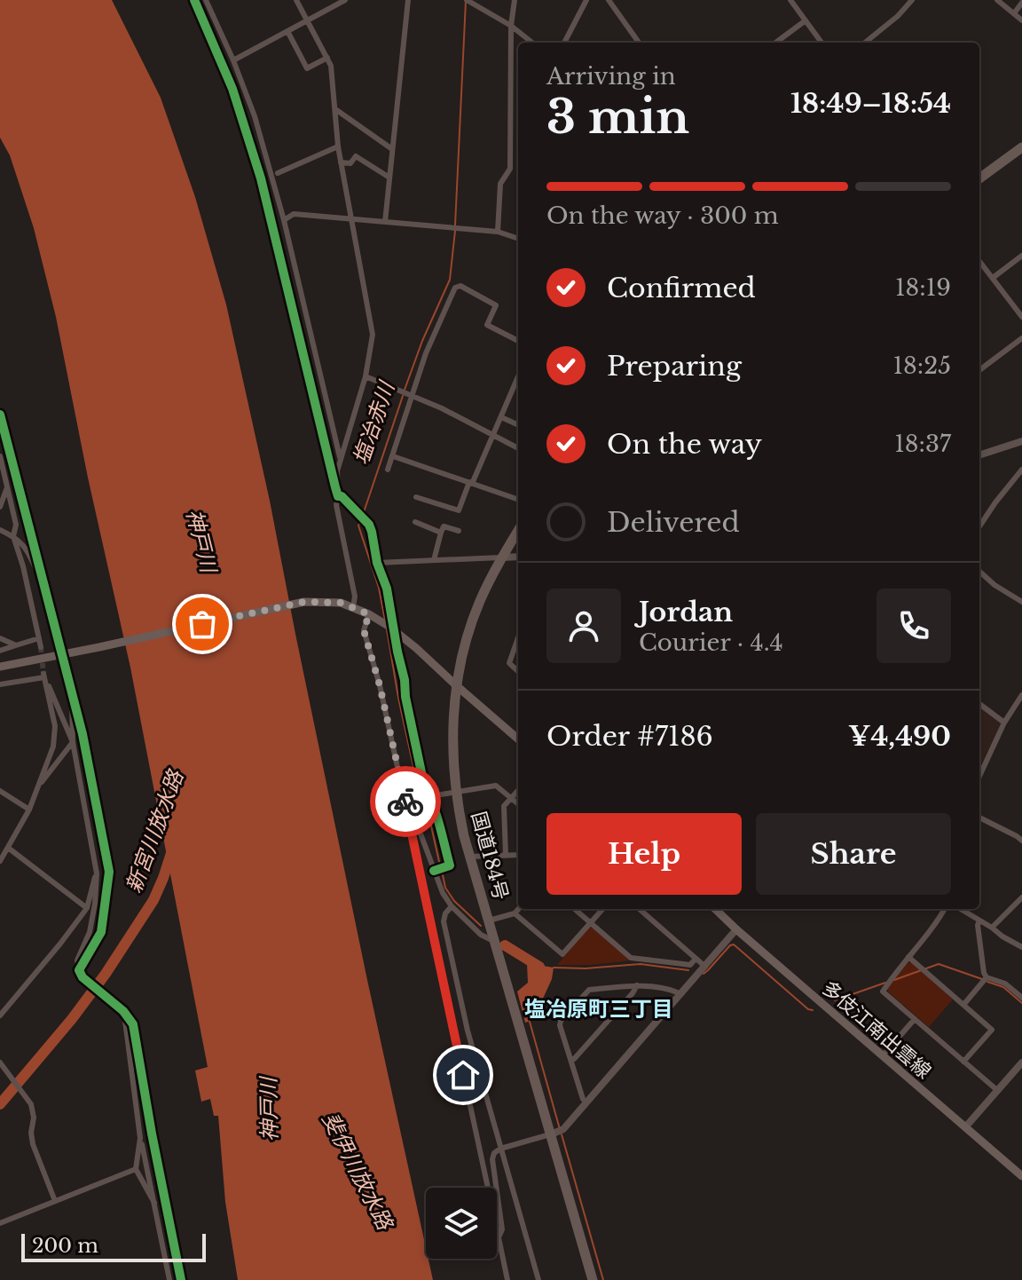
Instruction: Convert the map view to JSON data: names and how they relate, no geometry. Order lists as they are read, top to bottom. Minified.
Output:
{"streets":{"highway":["国道184号"],"main road":["多伎江南出雲線"]},"districts":["塩冶原町三丁目"],"water":["塩冶赤川","神戸川","新宮川放水路","斐伊川放水路"],"scale_bar":"200 m","page":{"heading":["3 min","Arriving in","18:49–18:54"],"panel":["Jordan","Courier · 4.4","Order #7186","¥4,490"],"bar":"On the way · 300 m","list":[["Confirmed","18:19"],["Preparing","18:25"],["On the way","18:37"],"Delivered"],"buttons":["Help","Share"],"scale":"200 m"}}
